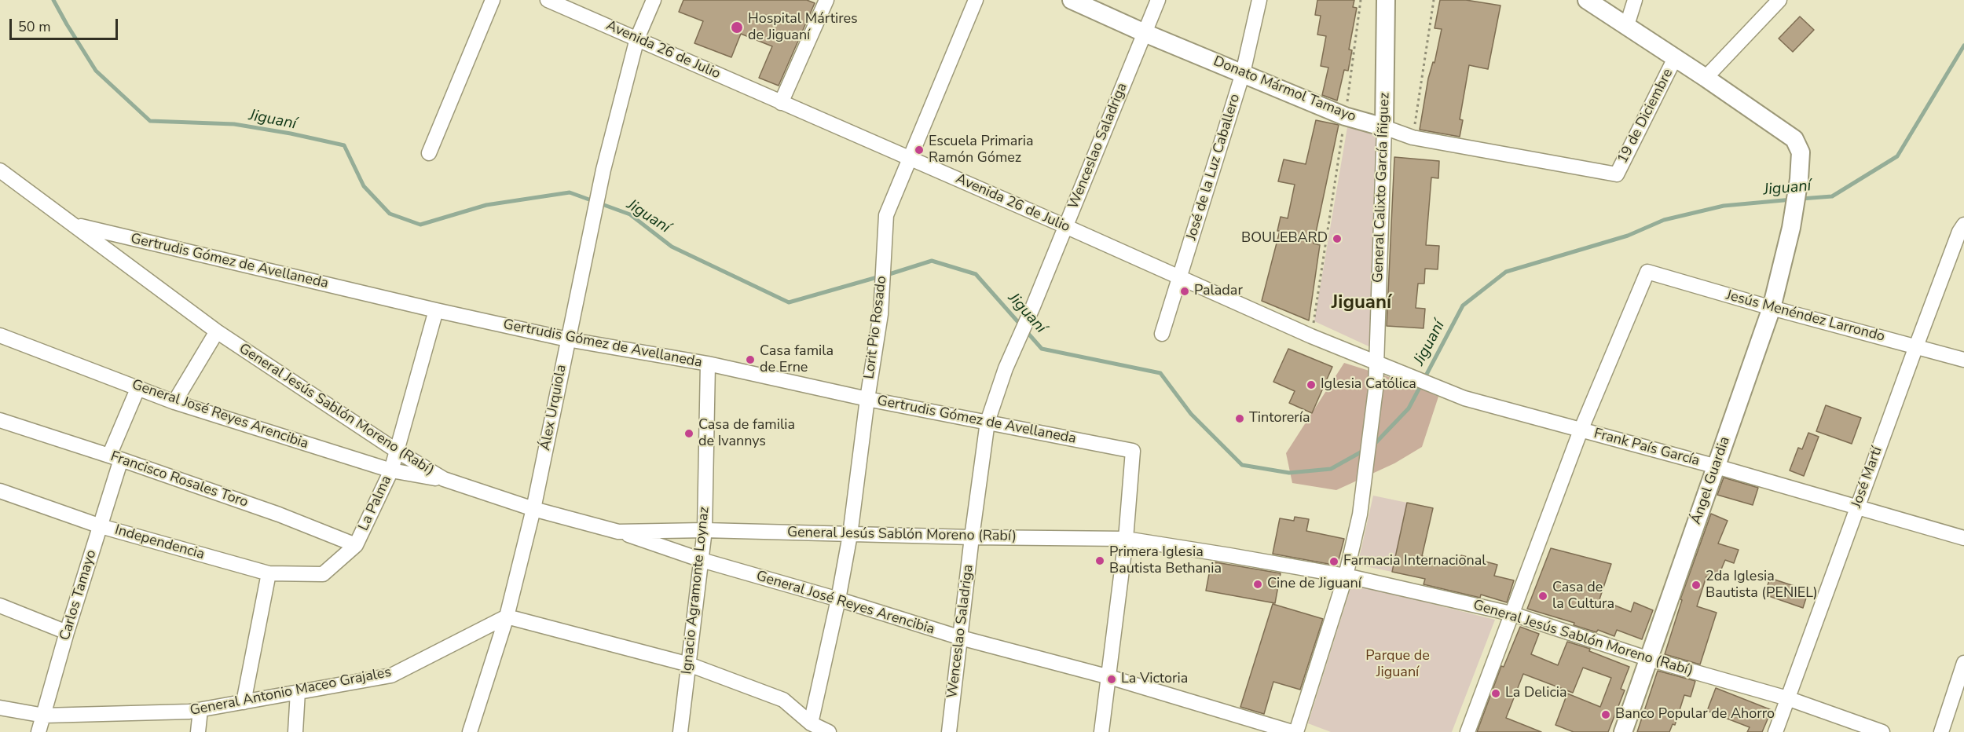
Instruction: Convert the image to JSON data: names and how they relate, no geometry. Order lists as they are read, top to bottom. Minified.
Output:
{"streets":{"main road":["Donato Mármol Tamayo","General Calixto García Íñiguez","Ángel Guardia"],"street":["Avenida 26 de Julio","19 de Diciembre","Wenceslao Saladriga","José de la Luz Caballero","Gertrudis Gómez de Avellaneda","Jesús Menéndez Larrondo","Lorit Pio Rosado","Álex Urquiola","General Jesús Sablón Moreno (Rabí)","General José Reyes Arencibia","Frank País García","José Martí","Francisco Rosales Toro","La Palma","Independencia","Ignacio Agramonte Loynaz","Carlos Tamayo","General Antonio Maceo Grajales"]},"crossings":[["Avenida 26 de Julio","Wenceslao Saladriga"],["Avenida 26 de Julio","José de la Luz Caballero"],["Avenida 26 de Julio","General Calixto García Íñiguez"],["Avenida 26 de Julio","Lorit Pio Rosado"],["Avenida 26 de Julio","Álex Urquiola"],["Avenida 26 de Julio","Frank País García"],["Donato Mármol Tamayo","19 de Diciembre"],["Donato Mármol Tamayo","Wenceslao Saladriga"],["Donato Mármol Tamayo","José de la Luz Caballero"],["Donato Mármol Tamayo","General Calixto García Íñiguez"],["19 de Diciembre","Ángel Guardia"],["Wenceslao Saladriga","Gertrudis Gómez de Avellaneda"],["Wenceslao Saladriga","General Jesús Sablón Moreno (Rabí)"],["Wenceslao Saladriga","General José Reyes Arencibia"],["General Calixto García Íñiguez","General Jesús Sablón Moreno (Rabí)"],["Gertrudis Gómez de Avellaneda","Lorit Pio Rosado"],["Gertrudis Gómez de Avellaneda","Álex Urquiola"],["Gertrudis Gómez de Avellaneda","General Jesús Sablón Moreno (Rabí)"],["Gertrudis Gómez de Avellaneda","La Palma"],["Gertrudis Gómez de Avellaneda","Ignacio Agramonte Loynaz"],["Jesús Menéndez Larrondo","Frank País García"],["Jesús Menéndez Larrondo","José Martí"],["Jesús Menéndez Larrondo","Ángel Guardia"],["Lorit Pio Rosado","General Jesús Sablón Moreno (Rabí)"],["Lorit Pio Rosado","General José Reyes Arencibia"],["Álex Urquiola","General Jesús Sablón Moreno (Rabí)"],["Álex Urquiola","General Antonio Maceo Grajales"],["General Jesús Sablón Moreno (Rabí)","General José Reyes Arencibia"],["General Jesús Sablón Moreno (Rabí)","José Martí"],["General Jesús Sablón Moreno (Rabí)","Ángel Guardia"],["General Jesús Sablón Moreno (Rabí)","La Palma"],["General Jesús Sablón Moreno (Rabí)","Ignacio Agramonte Loynaz"],["General José Reyes Arencibia","La Palma"],["General José Reyes Arencibia","Ignacio Agramonte Loynaz"],["General José Reyes Arencibia","Carlos Tamayo"],["Frank País García","José Martí"],["Frank País García","Ángel Guardia"],["Francisco Rosales Toro","La Palma"],["Francisco Rosales Toro","Carlos Tamayo"],["La Palma","Independencia"],["Independencia","Carlos Tamayo"],["Carlos Tamayo","General Antonio Maceo Grajales"]],"districts":["Jiguaní"],"water":["Jiguaní"],"parks":["Parque de Jiguaní"],"places":["Hospital Mártires de Jiguaní","Escuela Primaria Ramón Gómez","BOULEBARD","Paladar","Casa famila de Erne","Iglesia Católica","Tintorería","Casa de familia de Ivannys","Primera Iglesia Bautista Bethania","Farmacia Internacional","Cine de Jiguaní","2da Iglesia Bautista (PENIEL)","Casa de la Cultura","La Victoria","La Delicia","Banco Popular de Ahorro"],"scale_bar":"50 m"}
